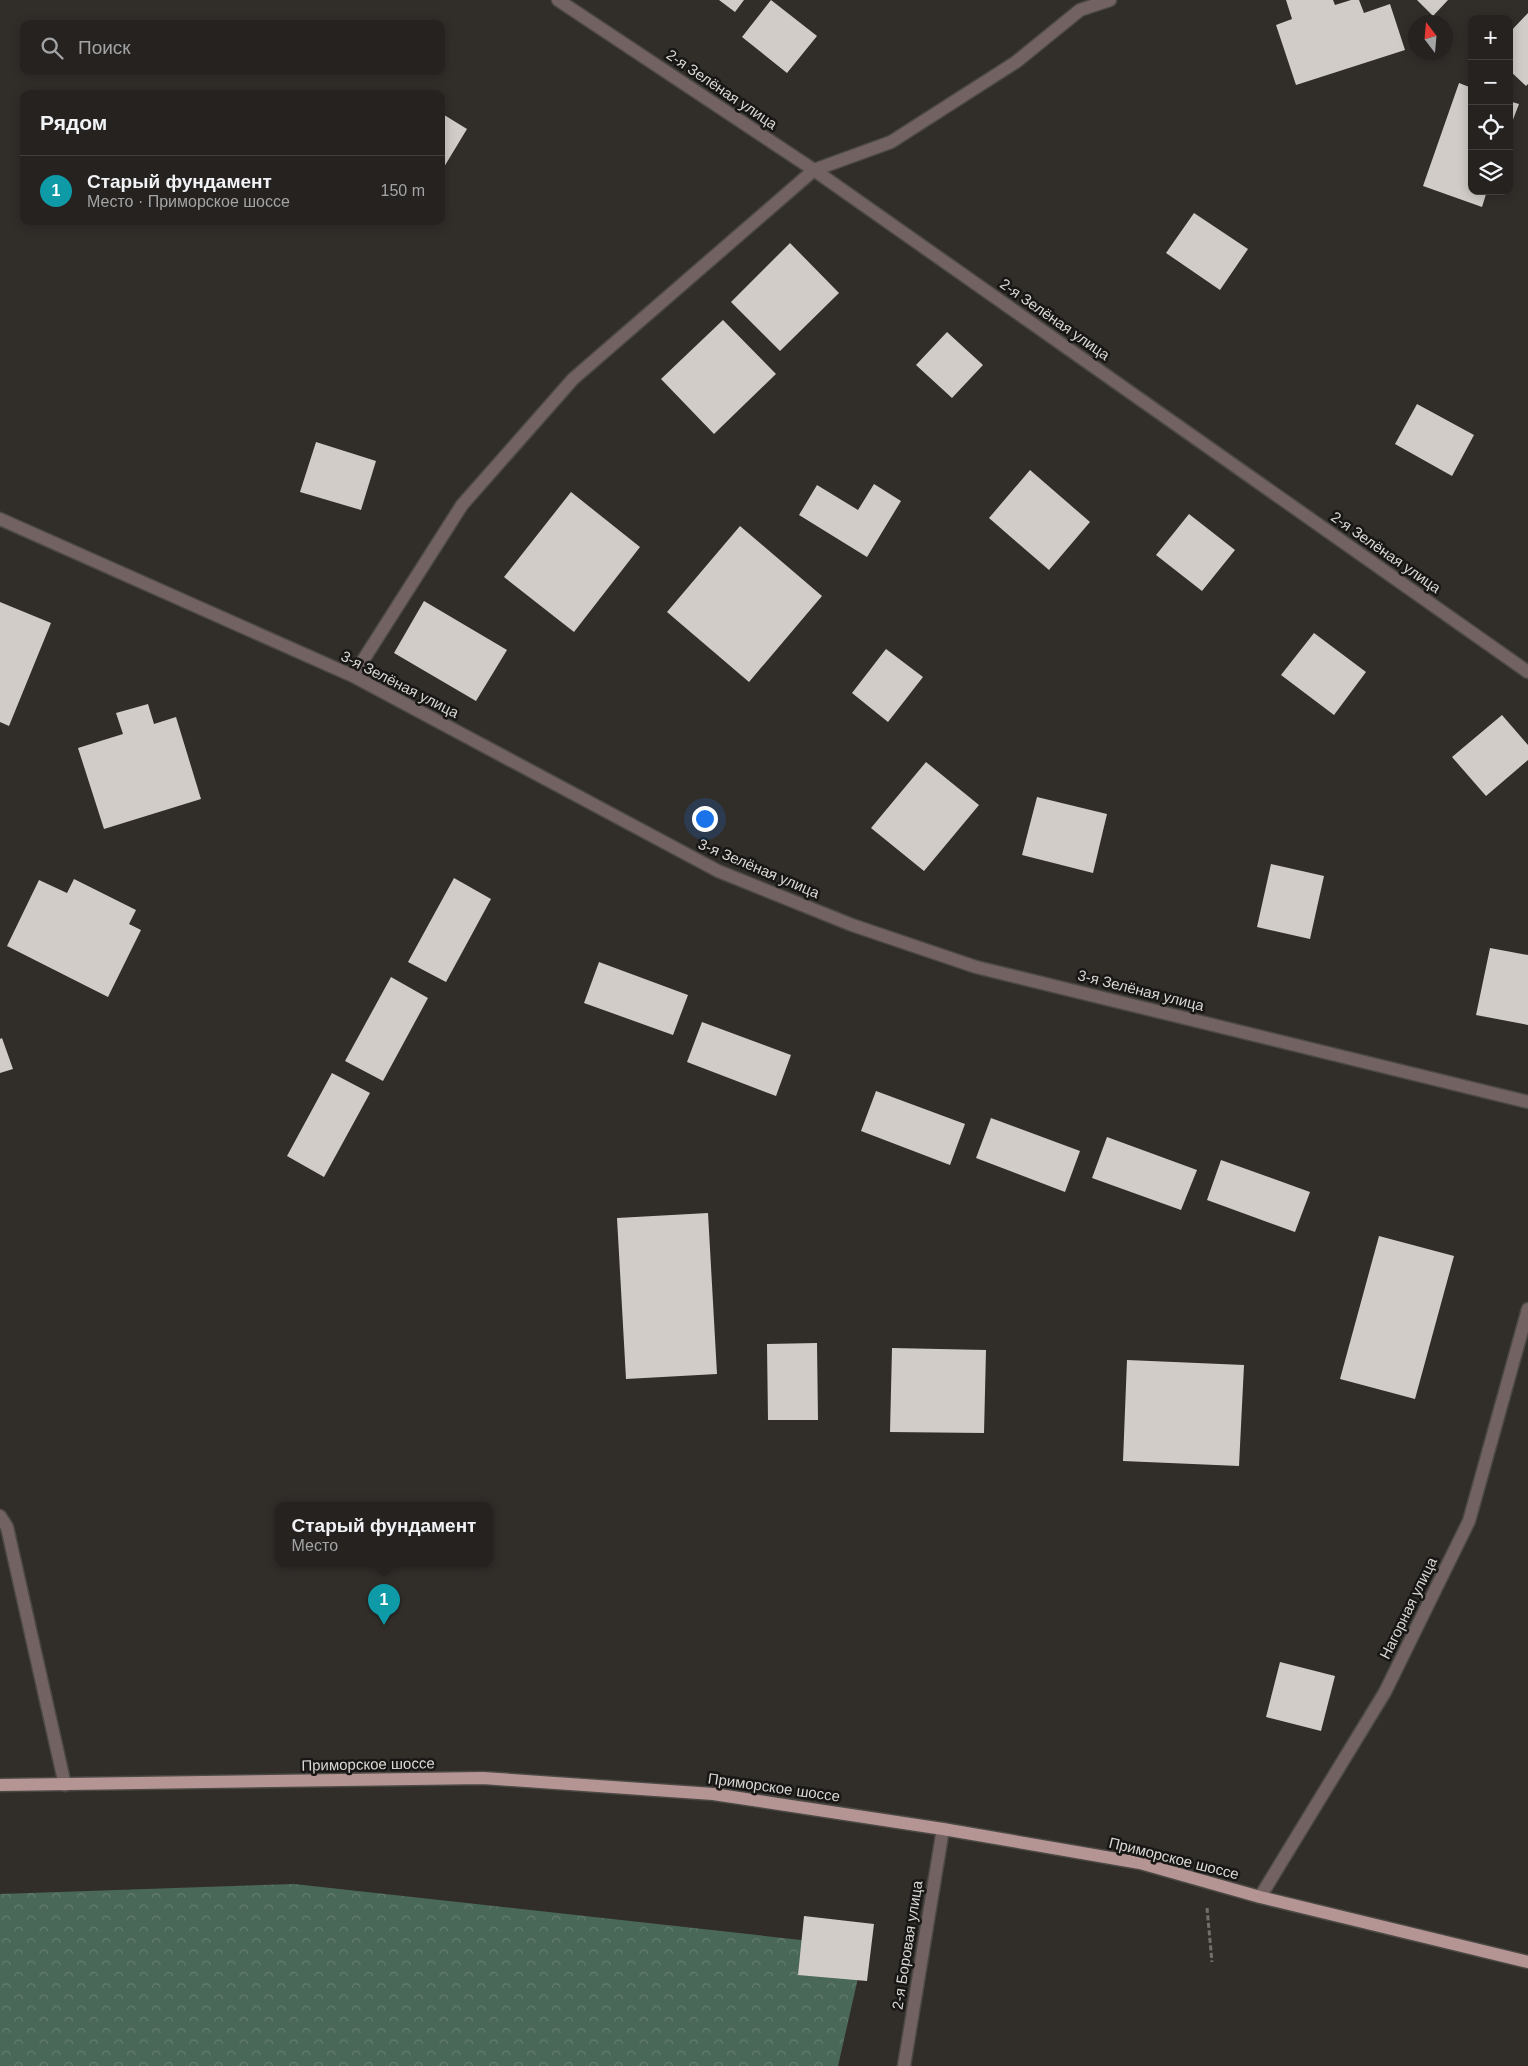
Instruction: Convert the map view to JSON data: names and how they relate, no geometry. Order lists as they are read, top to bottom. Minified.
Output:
{"streets":{"main road":["Приморское шоссе"],"street":["2-я Зелёная улица","3-я Зелёная улица","Нагорная улица","2-я Боровая улица"]},"crossings":[["Нагорная улица","Приморское шоссе"],["Приморское шоссе","2-я Боровая улица"]],"north":"top","page":{"map_buttons":["+","−"],"search":"Поиск","heading":"Рядом","list":[{"mark":"1","name":"Старый фундамент","note":"Место · Приморское шоссе","value":"150 m"}],"popup":["Старый фундамент","Место"],"pins":"1"}}
